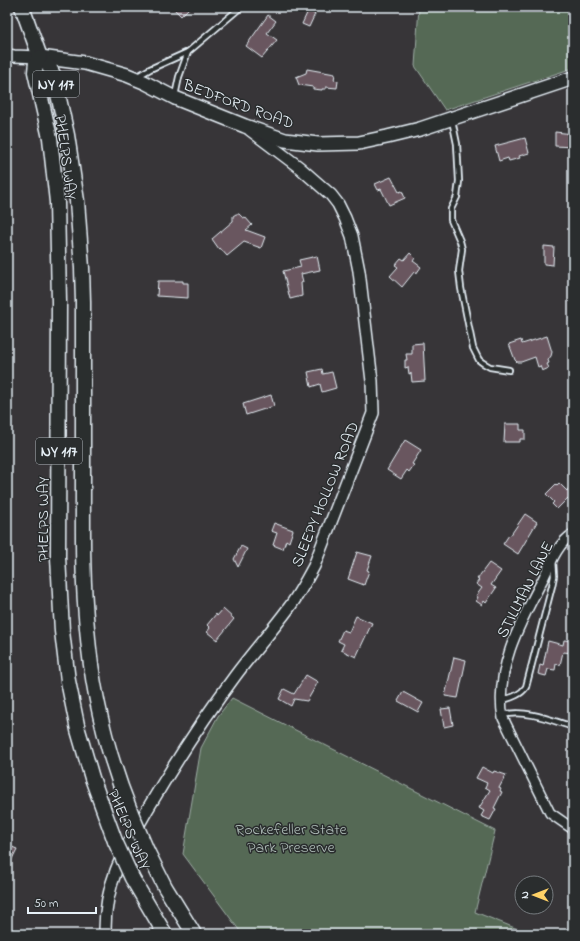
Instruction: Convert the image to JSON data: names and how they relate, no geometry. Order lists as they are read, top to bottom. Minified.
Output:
{"streets":{"main road":["NY 117","BEDFORD ROAD","PHELPS WAY"],"street":["SLEEPY HOLLOW ROAD","STILLMAN LANE"]},"crossings":[["NY 117","BEDFORD ROAD"],["NY 117","PHELPS WAY"],["BEDFORD ROAD","PHELPS WAY"],["BEDFORD ROAD","SLEEPY HOLLOW ROAD"]],"parks":["Rockefeller State Park Preserve"],"scale_bar":"50 m","north":"left"}
